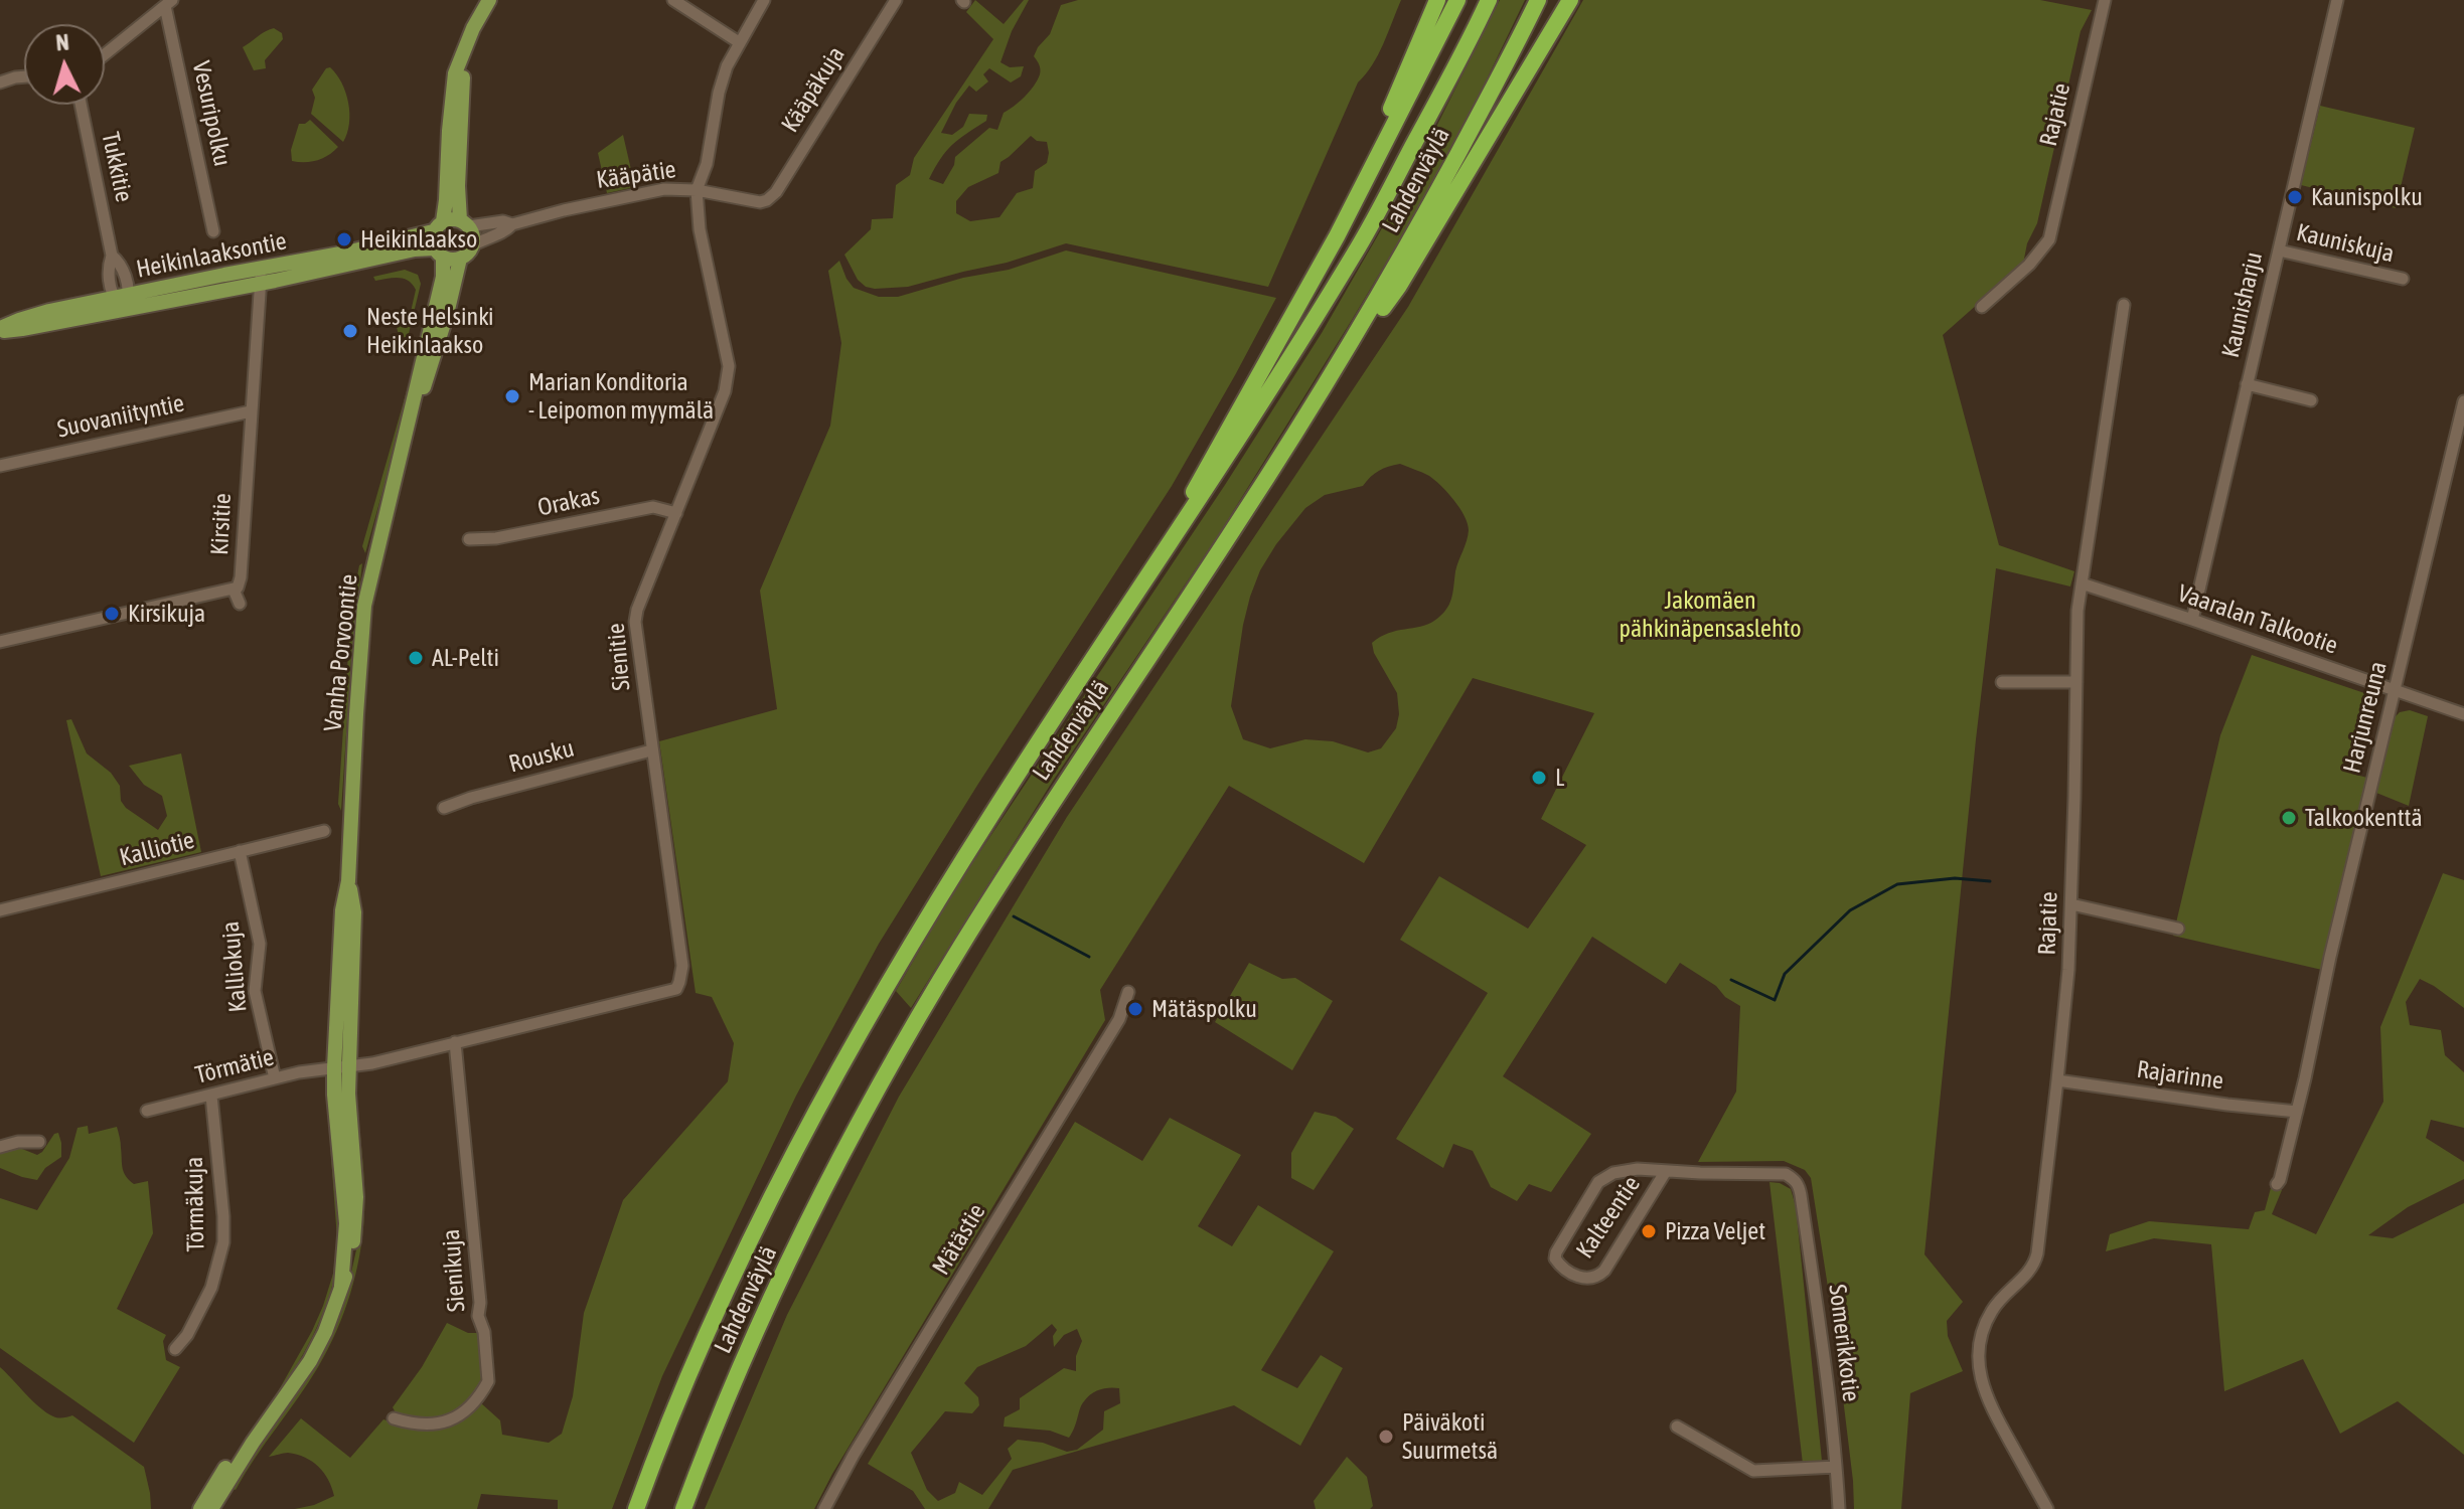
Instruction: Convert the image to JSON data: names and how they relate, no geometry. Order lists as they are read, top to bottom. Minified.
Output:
{"streets":{"highway":["Lahdenväylä"],"main road":["Heikinlaaksontie","Vanha Porvoontie"],"street":["Kääpäkuja","Vesuripolku","Rajatie","Tukkitie","Kääpätie","Kauniskuja","Kaunisharju","Suovaniityntie","Orakas","Kirsitie","Vaaralan Talkootie","Sienitie","Harjunreuna","Rousku","Kalliotie","Kalliokuja","Törmätie","Rajarinne","Törmäkuja","Kalteentie","Mätästie","Sienikuja","Somerikkotie"]},"crossings":[["Kääpäkuja","Kääpätie"],["Rajatie","Vaaralan Talkootie"],["Rajatie","Rajarinne"],["Tukkitie","Heikinlaaksontie"],["Kääpätie","Heikinlaaksontie"],["Kääpätie","Vanha Porvoontie"],["Kääpätie","Sienitie"],["Kauniskuja","Kaunisharju"],["Heikinlaaksontie","Kirsitie"],["Heikinlaaksontie","Vanha Porvoontie"],["Kaunisharju","Vaaralan Talkootie"],["Suovaniityntie","Kirsitie"],["Orakas","Sienitie"],["Vaaralan Talkootie","Harjunreuna"],["Vanha Porvoontie","Sienitie"],["Vanha Porvoontie","Törmätie"],["Sienitie","Rousku"],["Sienitie","Törmätie"],["Sienitie","Sienikuja"],["Harjunreuna","Rajarinne"],["Kalliotie","Kalliokuja"],["Kalliokuja","Törmätie"],["Törmätie","Törmäkuja"],["Kalteentie","Somerikkotie"]],"parks":["Jakomäen pähkinäpensaslehto"],"places":["Kaunispolku","Heikinlaakso","Neste Helsinki Heikinlaakso","Marian Konditoria - Leipomon myymälä","Kirsikuja","AL-Pelti","L","Talkookenttä","Mätäspolku","Pizza Veljet","Päiväkoti Suurmetsä"],"north":"top"}
